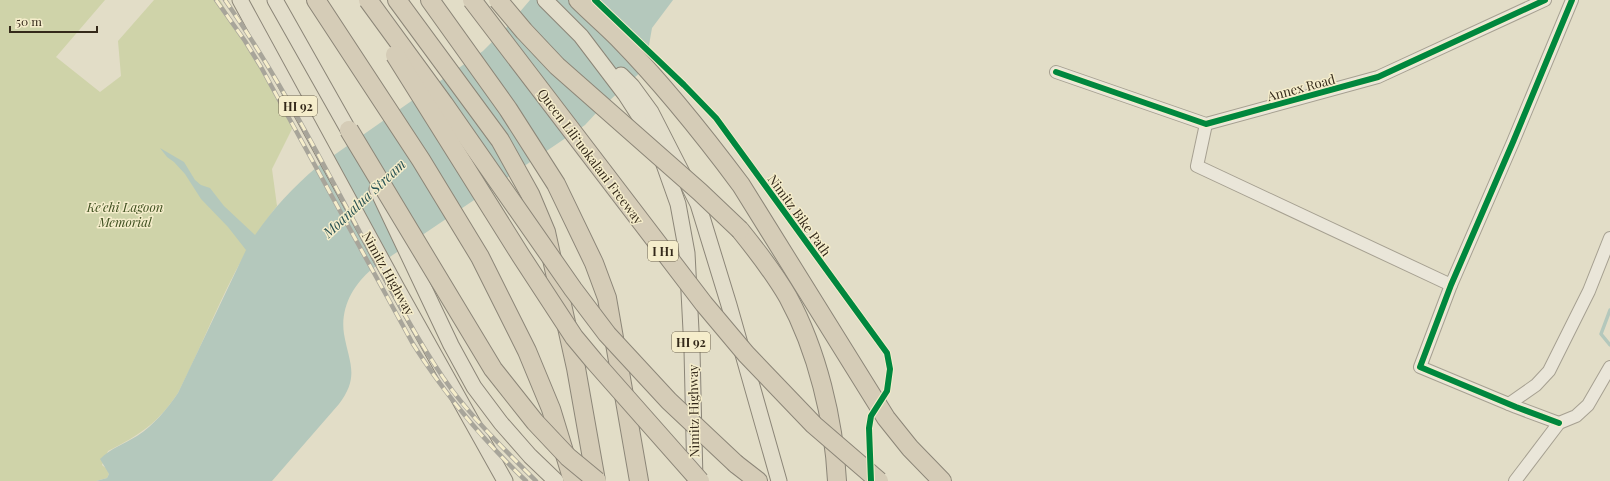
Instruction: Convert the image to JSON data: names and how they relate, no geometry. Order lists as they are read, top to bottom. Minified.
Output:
{"streets":{"highway":["Queen Liliʻuokalani Freeway","I H1"],"main road":["HI 92","Nimitz Highway"],"street":["Annex Road"],"cycle path":["Nimitz Bike Path"]},"water":["Moanalua Stream"],"parks":["Ke'ehi Lagoon Memorial"],"scale_bar":"50 m"}
